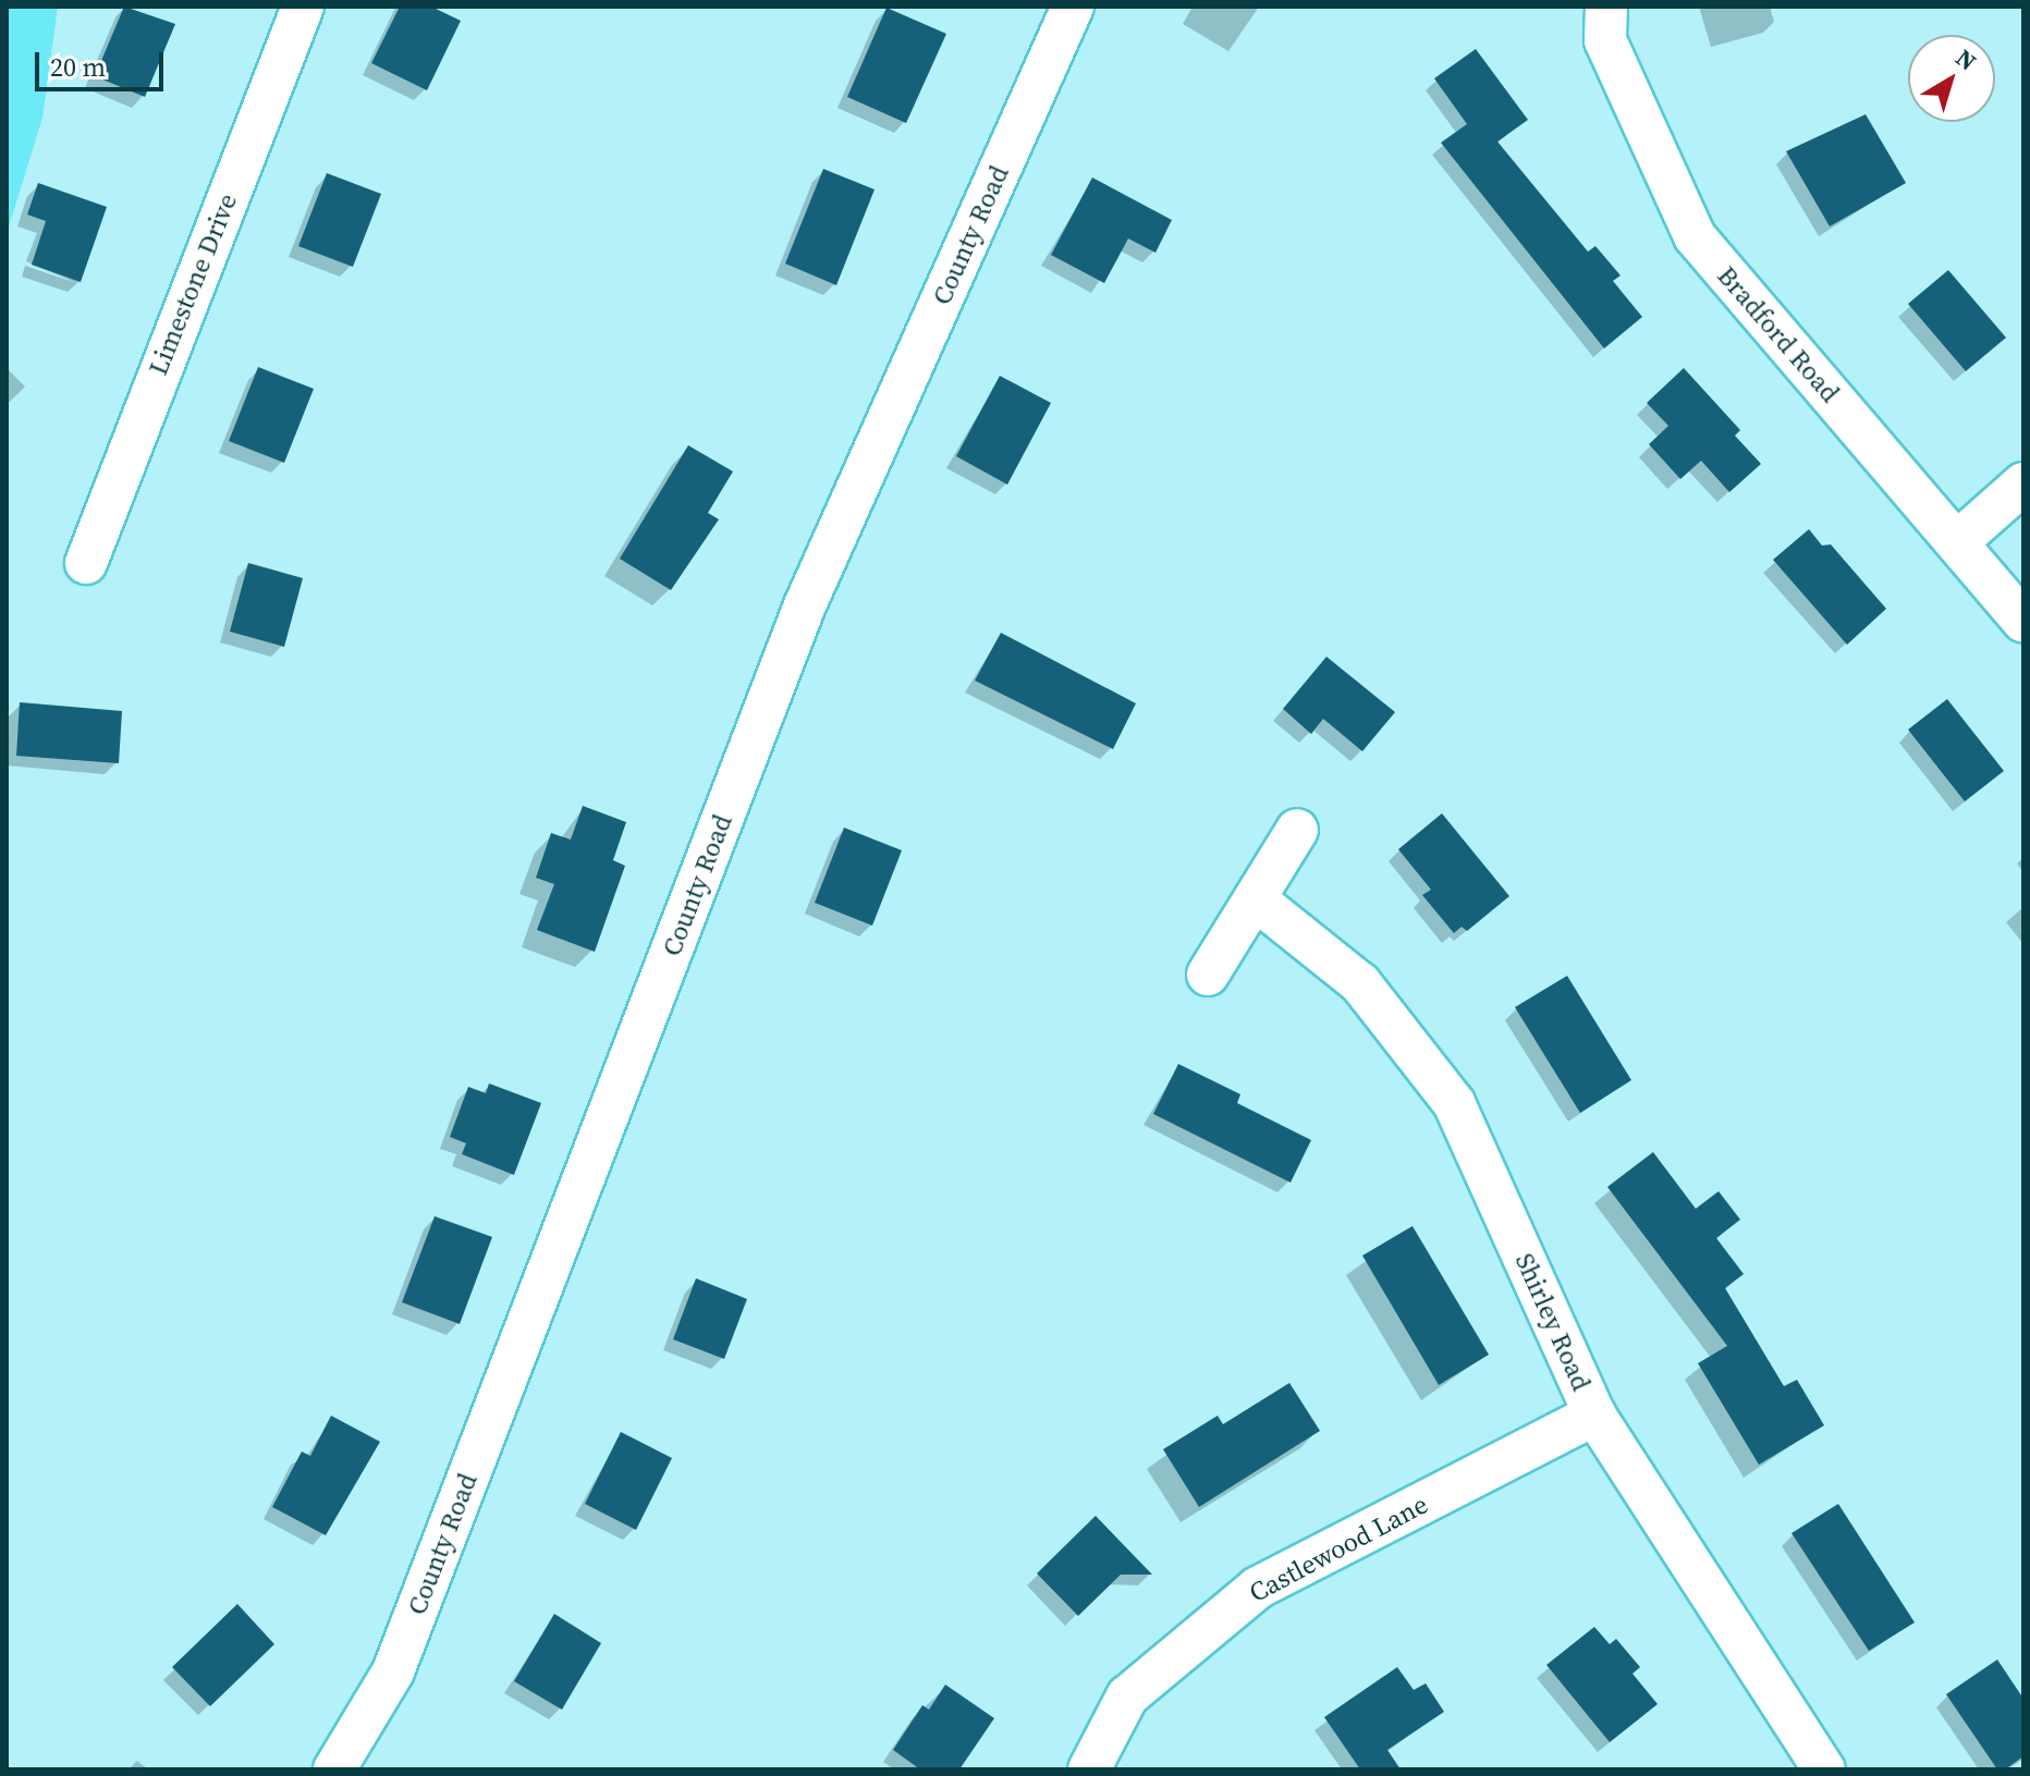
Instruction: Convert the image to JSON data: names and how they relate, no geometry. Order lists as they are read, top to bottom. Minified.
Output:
{"streets":{"street":["County Road","Limestone Drive","Bradford Road","Shirley Road","Castlewood Lane"]},"crossings":[["Shirley Road","Castlewood Lane"]],"scale_bar":"20 m","north":"top right"}
